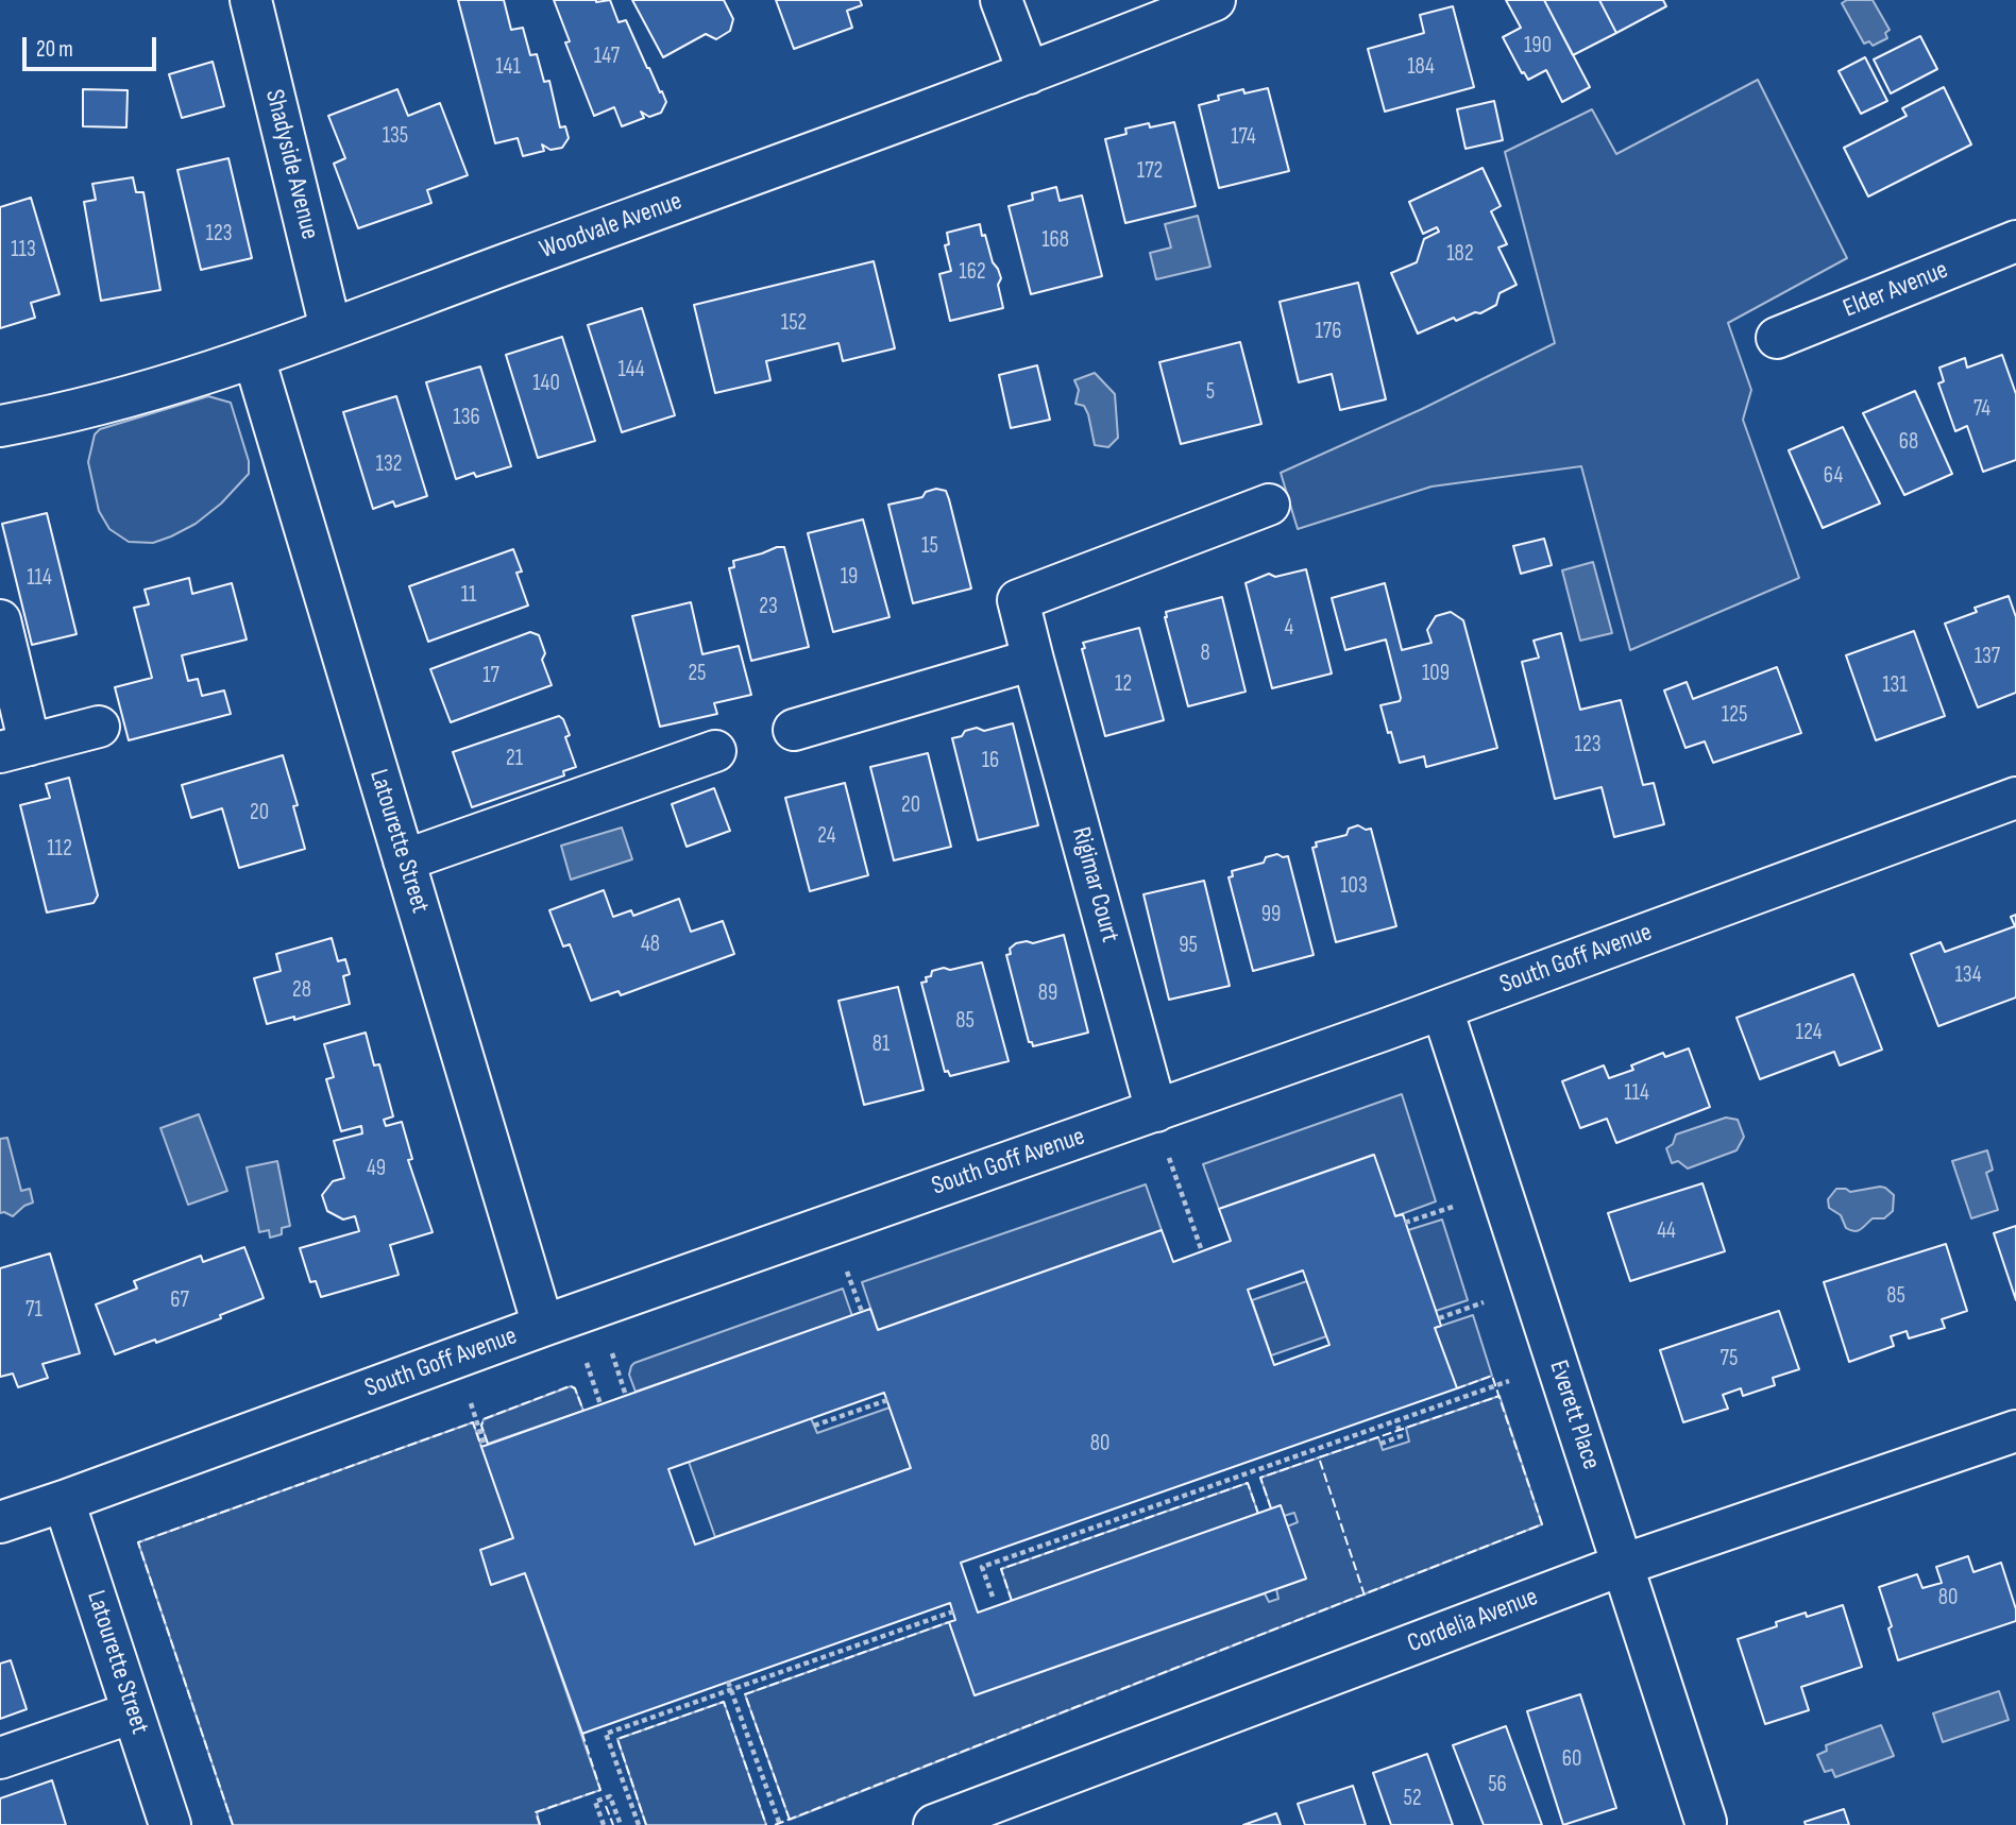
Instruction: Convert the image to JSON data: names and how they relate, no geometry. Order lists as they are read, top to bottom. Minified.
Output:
{"streets":{"street":["Shadyside Avenue","Woodvale Avenue","Elder Avenue","Latourette Street","Rigimar Court","South Goff Avenue","Everett Place","Cordelia Avenue"]},"crossings":[["Shadyside Avenue","Woodvale Avenue"],["Woodvale Avenue","Latourette Street"],["Latourette Street","South Goff Avenue"],["Rigimar Court","South Goff Avenue"],["South Goff Avenue","Everett Place"],["Everett Place","Cordelia Avenue"]],"house_numbers":["190","147","141","184","135","174","172","123","168","113","182","162","152","176","144","140","5","74","136","68","132","64","15","19","114","11","23","4","8","137","25","109","17","12","131","125","123","21","16","20","20","24","112","103","99","48","95","134","28","89","85","124","81","114","49","44","85","67","71","75","80","80","60","56","52"],"scale_bar":"20 m"}
